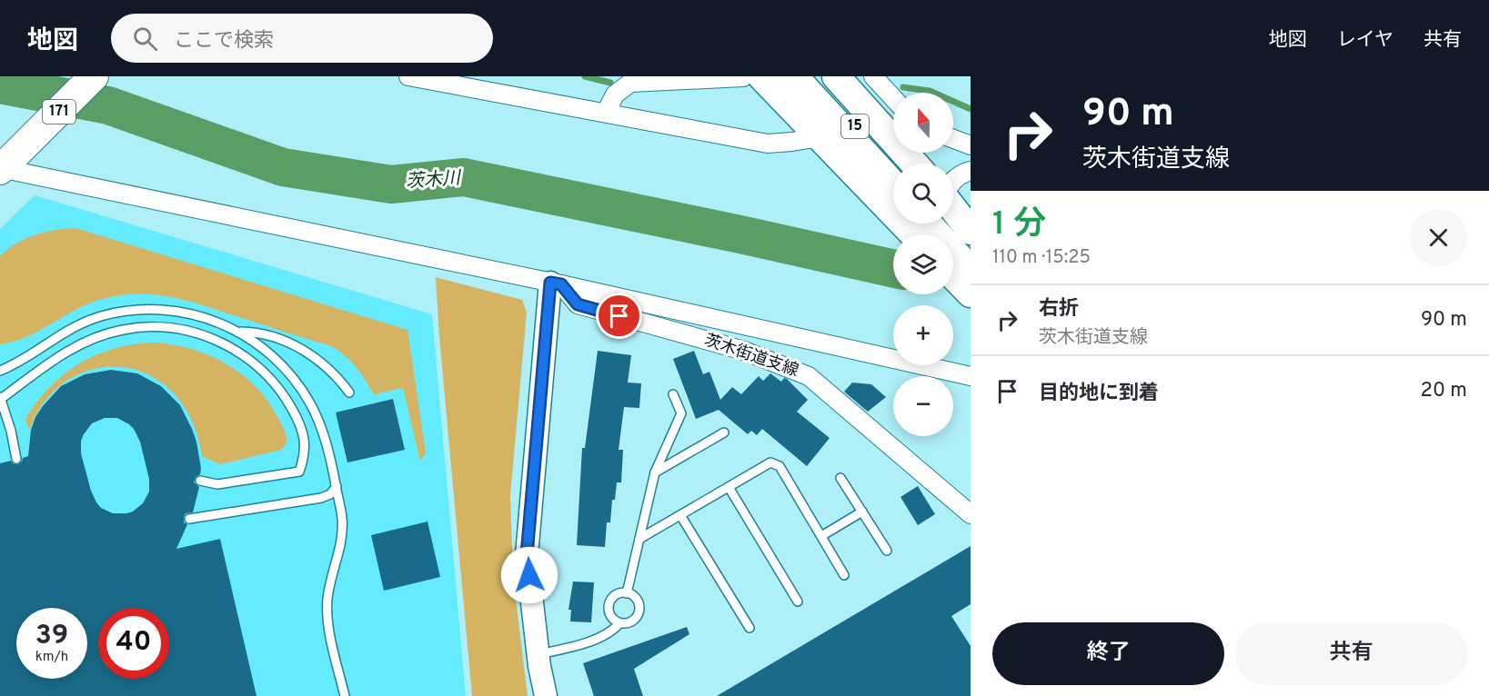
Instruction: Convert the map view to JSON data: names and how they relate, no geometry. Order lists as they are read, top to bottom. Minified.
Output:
{"streets":{"highway":["171"],"main road":["15"],"street":["茨木街道支線"]},"water":["茨木川"],"north":"top","page":{"header":"地図","search":"ここで検索","nav":["地図","レイヤ","共有"],"turn":["90 m","茨木街道支線"],"map_buttons":["+","−"],"heading":["1 分","110 m · 15:25"],"list":[{"name":"右折","note":"茨木街道支線","value":"90 m"},{"name":"目的地に到着","value":"20 m"}],"speed":"39 km/h","limit":"40","buttons":["終了","共有"]}}
